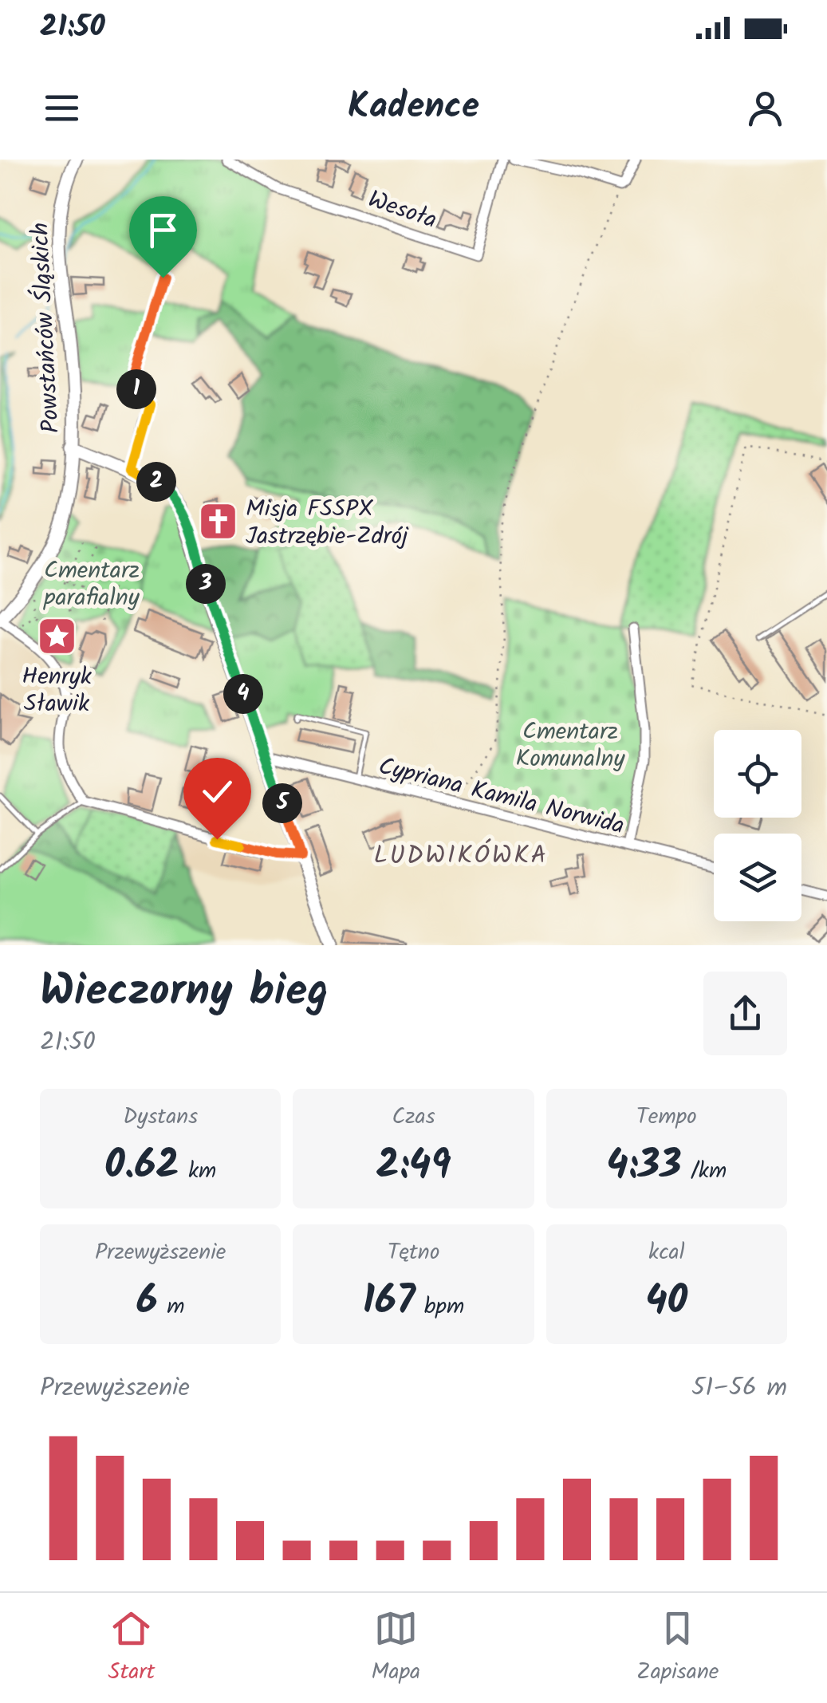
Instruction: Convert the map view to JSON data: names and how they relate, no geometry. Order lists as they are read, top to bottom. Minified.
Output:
{"streets":{"street":["Wesoła","Powstańców Śląskich","Cypriana Kamila Norwida"]},"districts":["LUDWIKÓWKA"],"parks":["Cmentarz parafialny","Cmentarz Komunalny"],"places":{"church":["Misja FSSPX Jastrzębie-Zdrój"],"place":["Henryk Sławik"]},"page":{"status":"21:50","header":"Kadence","pins":["1","2","3","4","5"],"heading":["Wieczorny bieg","21:50"],"stats":[["Dystans","0.62 km"],["Czas","2:49"],["Tempo","4:33 /km"],["Przewyższenie","6 m"],["Tętno","167 bpm"],["kcal","40"]],"chart":["Przewyższenie","51–56 m"],"tabs":["Start","Mapa","Zapisane"]}}
